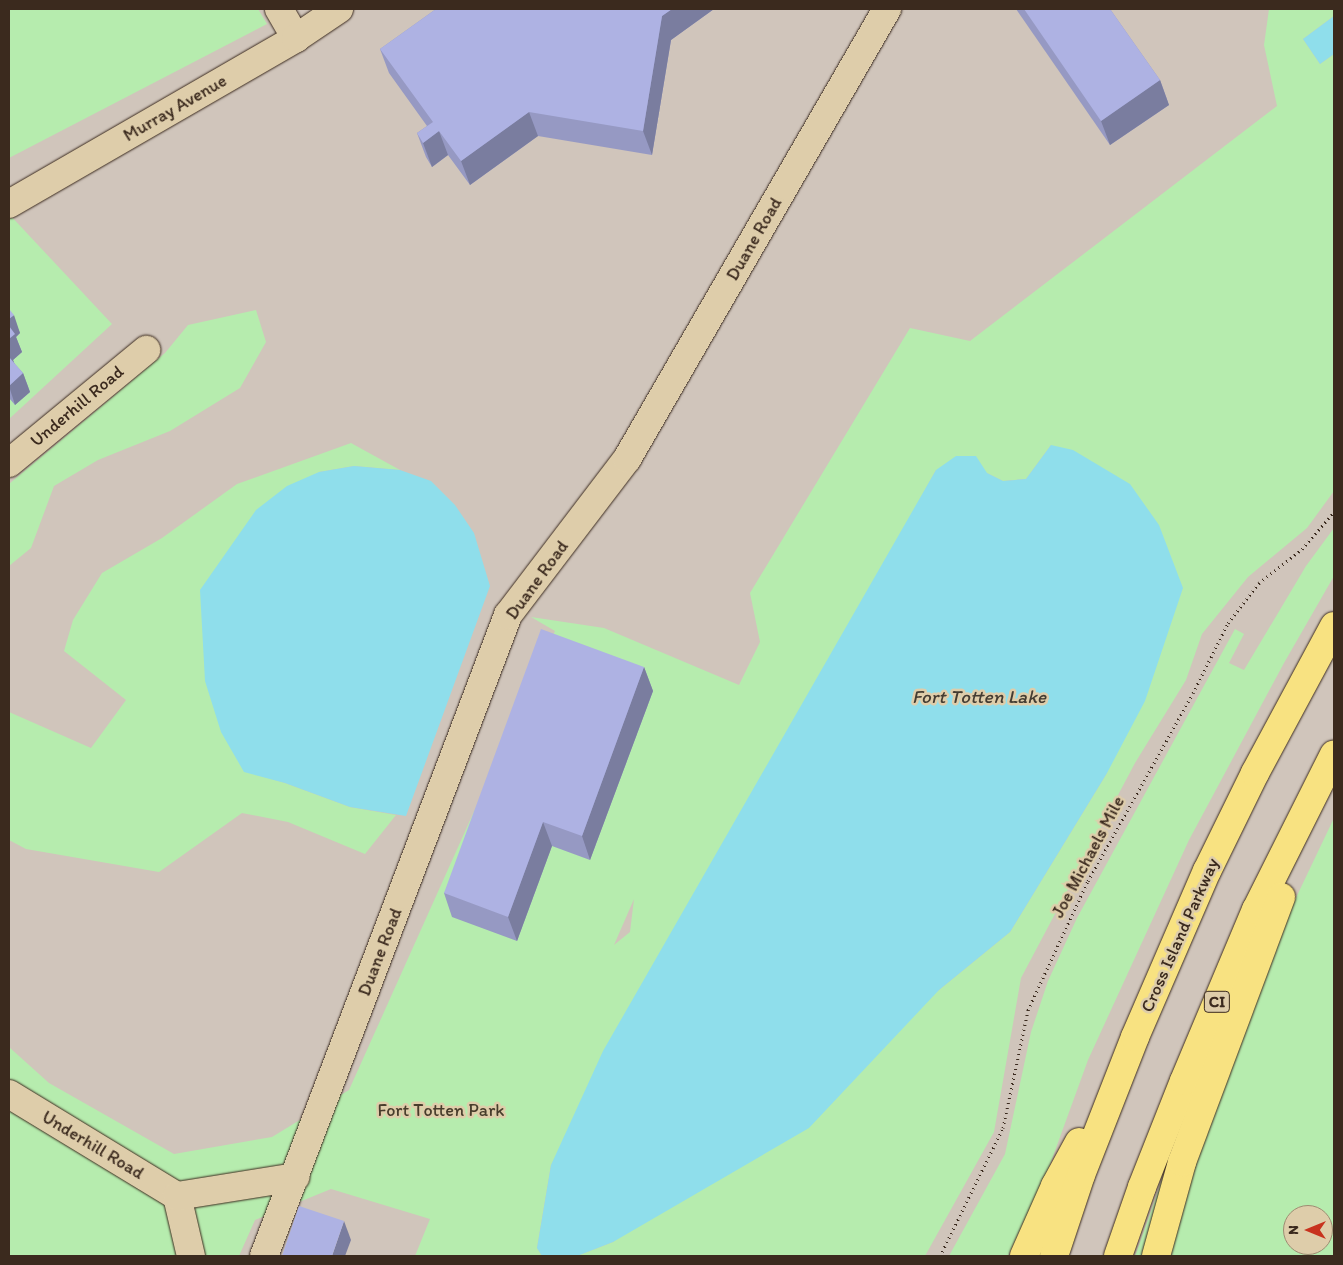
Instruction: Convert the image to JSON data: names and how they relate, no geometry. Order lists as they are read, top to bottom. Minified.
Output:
{"streets":{"highway":["Cross Island Parkway","CI"],"street":["Murray Avenue","Duane Road","Underhill Road"],"path":["Joe Michaels Mile"]},"water":["Fort Totten Lake"],"parks":["Fort Totten Park"],"north":"left"}
